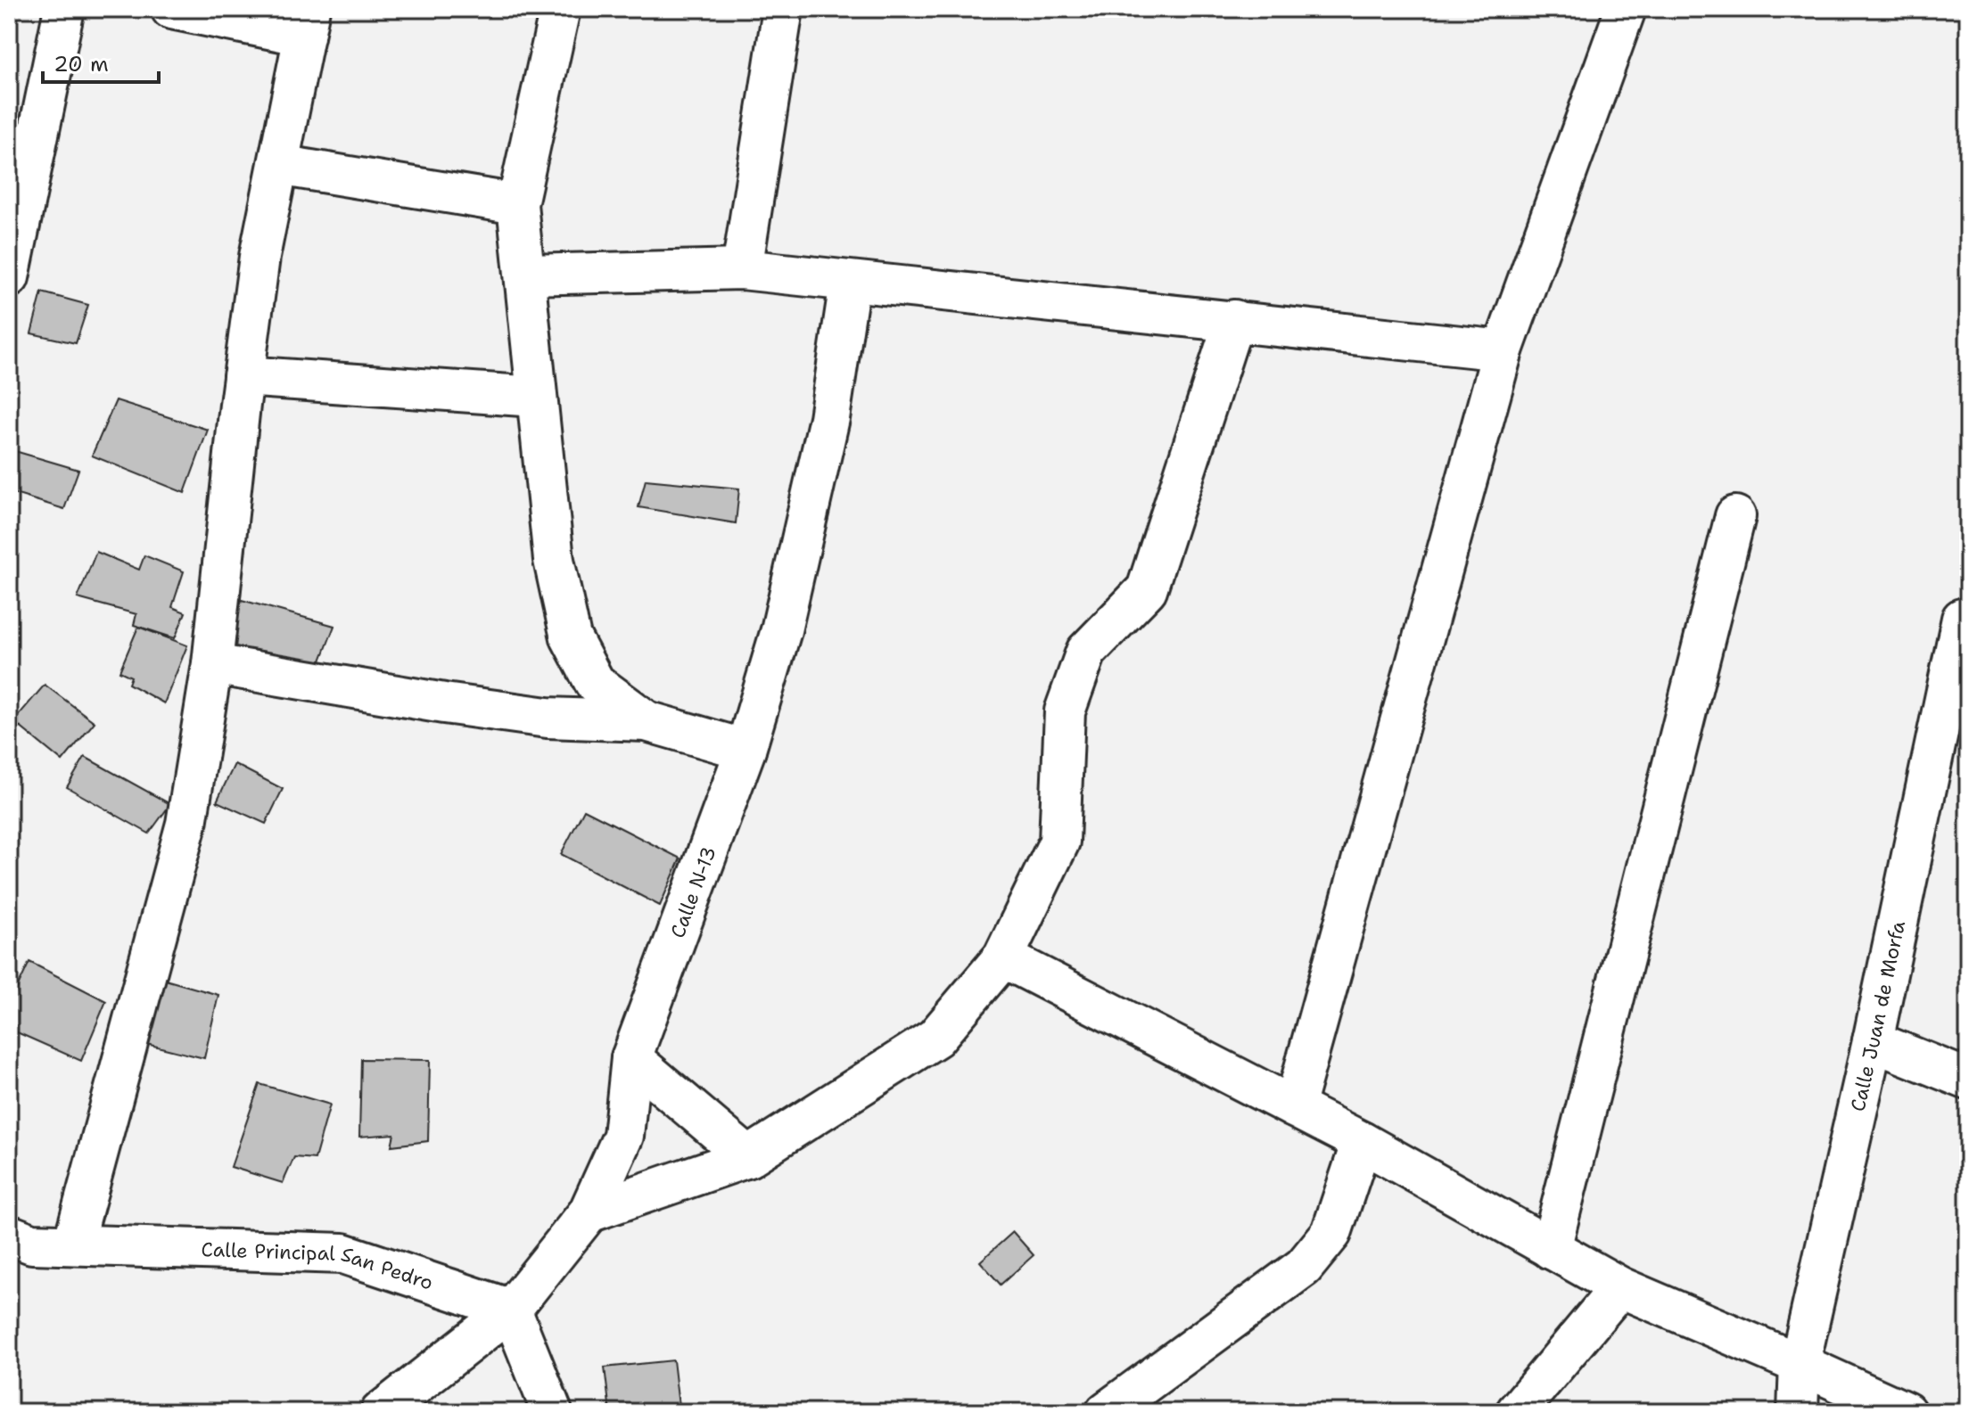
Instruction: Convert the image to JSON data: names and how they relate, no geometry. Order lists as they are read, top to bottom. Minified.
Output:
{"streets":{"street":["Calle N-13","Calle Juan de Morfa","Calle Principal San Pedro"]},"crossings":[["Calle N-13","Calle Principal San Pedro"]],"scale_bar":"20 m"}
